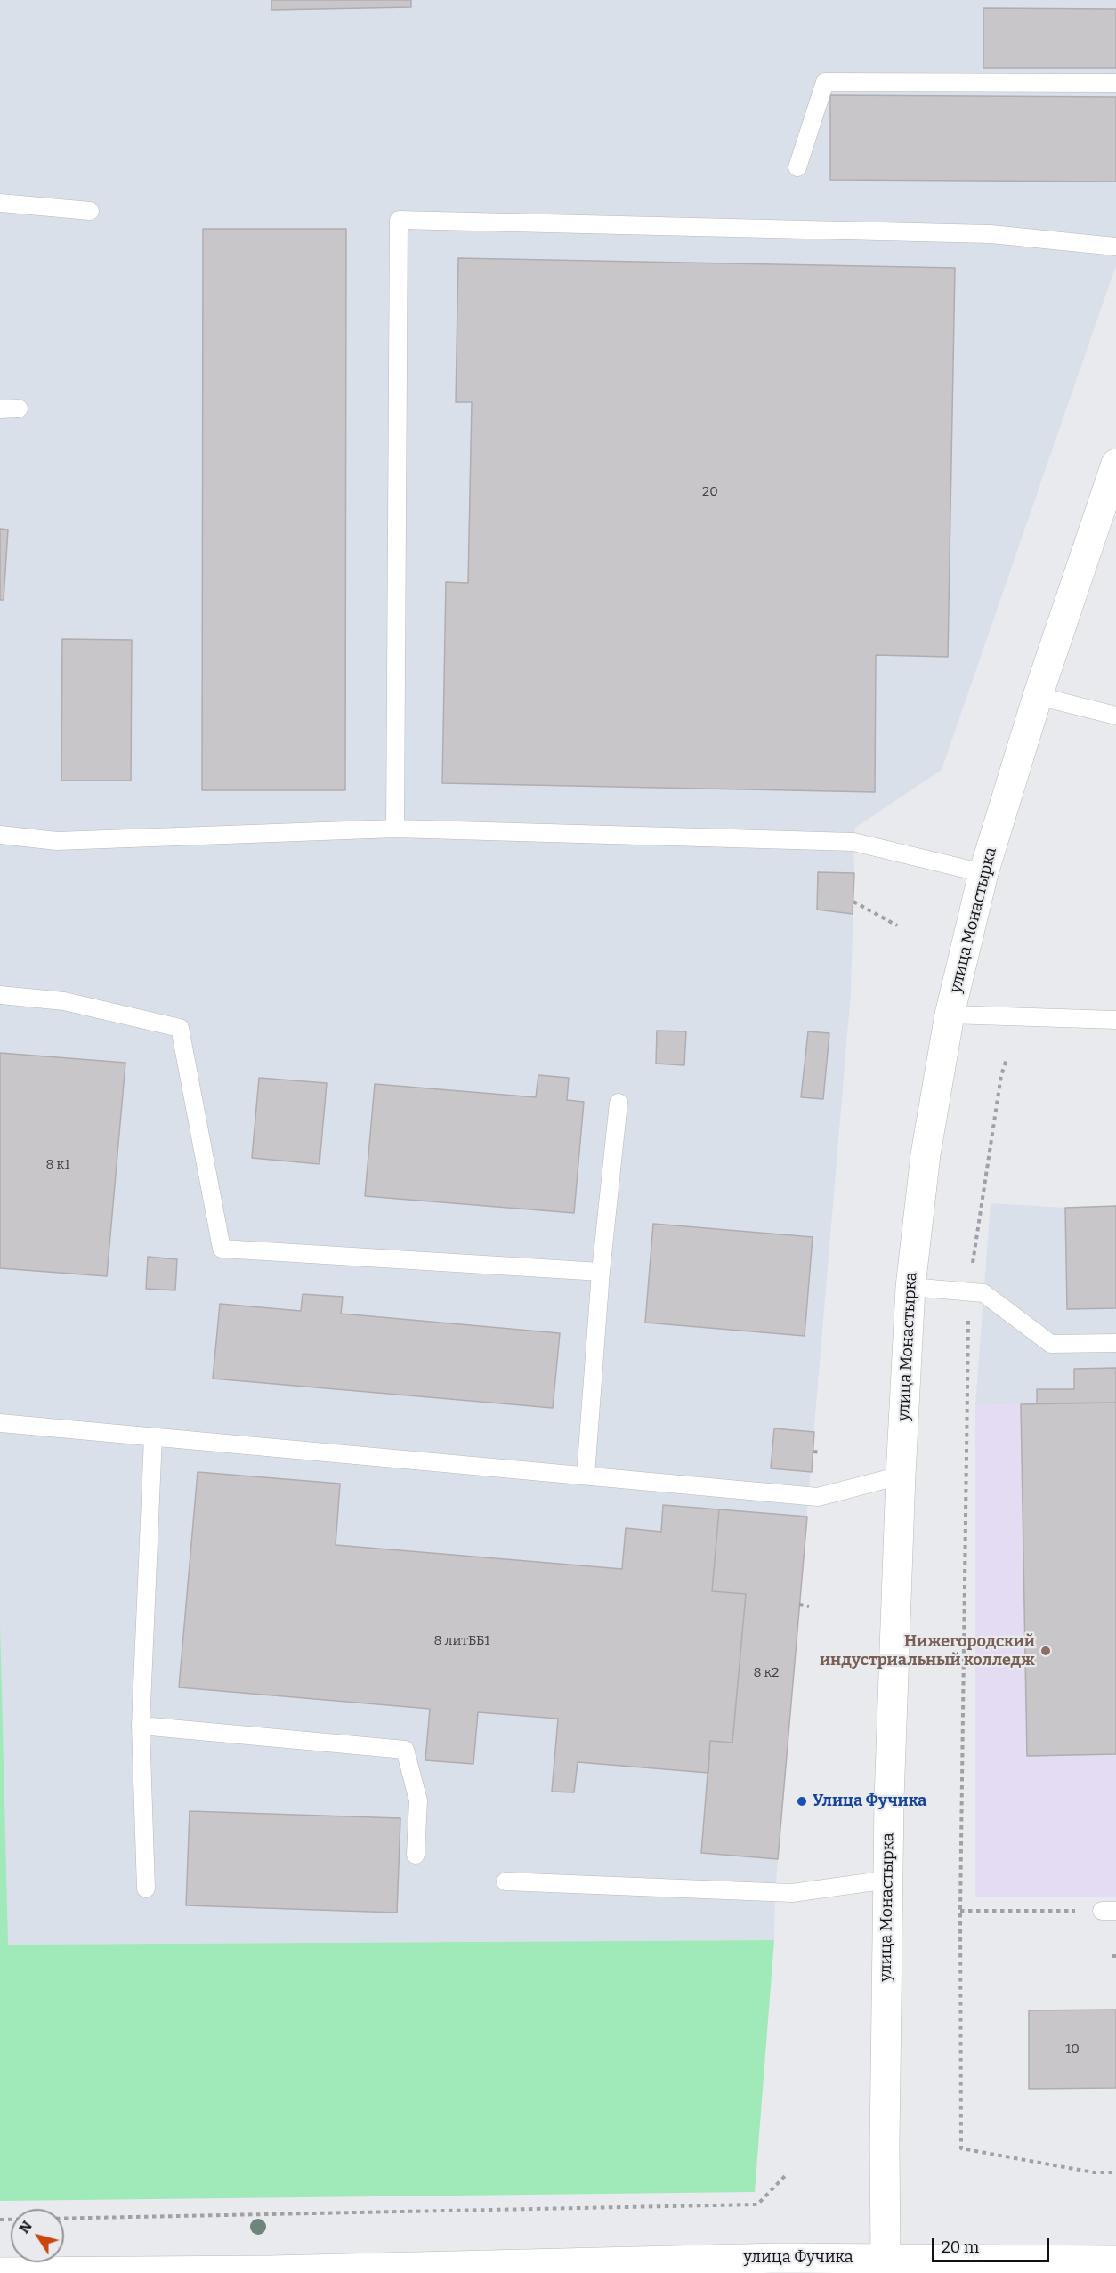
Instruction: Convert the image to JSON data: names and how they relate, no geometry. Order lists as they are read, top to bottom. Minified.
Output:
{"streets":{"street":["улица Монастырка","улица Фучика"]},"crossings":[["улица Монастырка","улица Фучика"]],"places":["Нижегородский индустриальный колледж","Улица Фучика"],"house_numbers":["20","8 к1","8 литББ1","8 к2","10"],"scale_bar":"20 m","north":"top left"}
